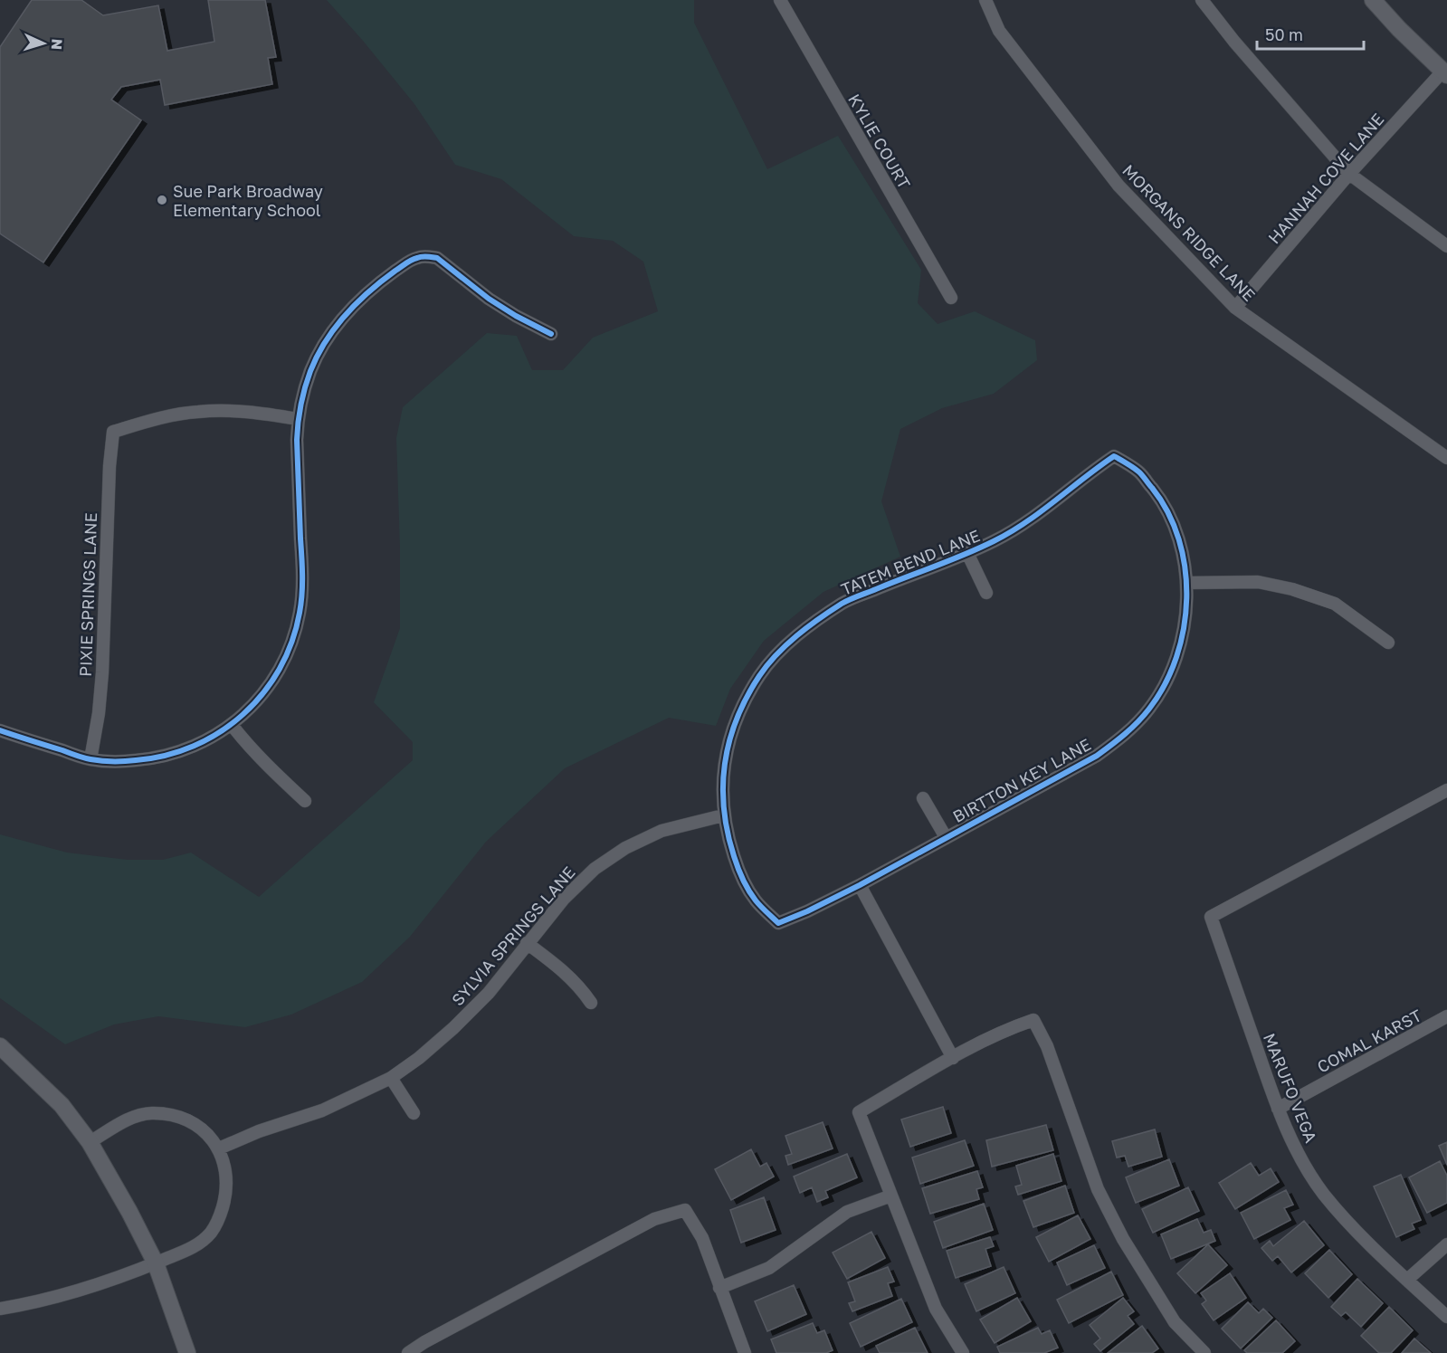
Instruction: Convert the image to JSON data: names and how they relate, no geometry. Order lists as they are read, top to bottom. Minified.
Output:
{"streets":{"street":["KYLIE COURT","HANNAH COVE LANE","MORGANS RIDGE LANE","TATEM BEND LANE","PIXIE SPRINGS LANE","BIRTTON KEY LANE","SYLVIA SPRINGS LANE","COMAL KARST","MARUFO VEGA"]},"crossings":[["HANNAH COVE LANE","MORGANS RIDGE LANE"],["TATEM BEND LANE","BIRTTON KEY LANE"],["TATEM BEND LANE","SYLVIA SPRINGS LANE"],["COMAL KARST","MARUFO VEGA"]],"places":["Sue Park Broadway Elementary School"],"scale_bar":"50 m","north":"right"}
